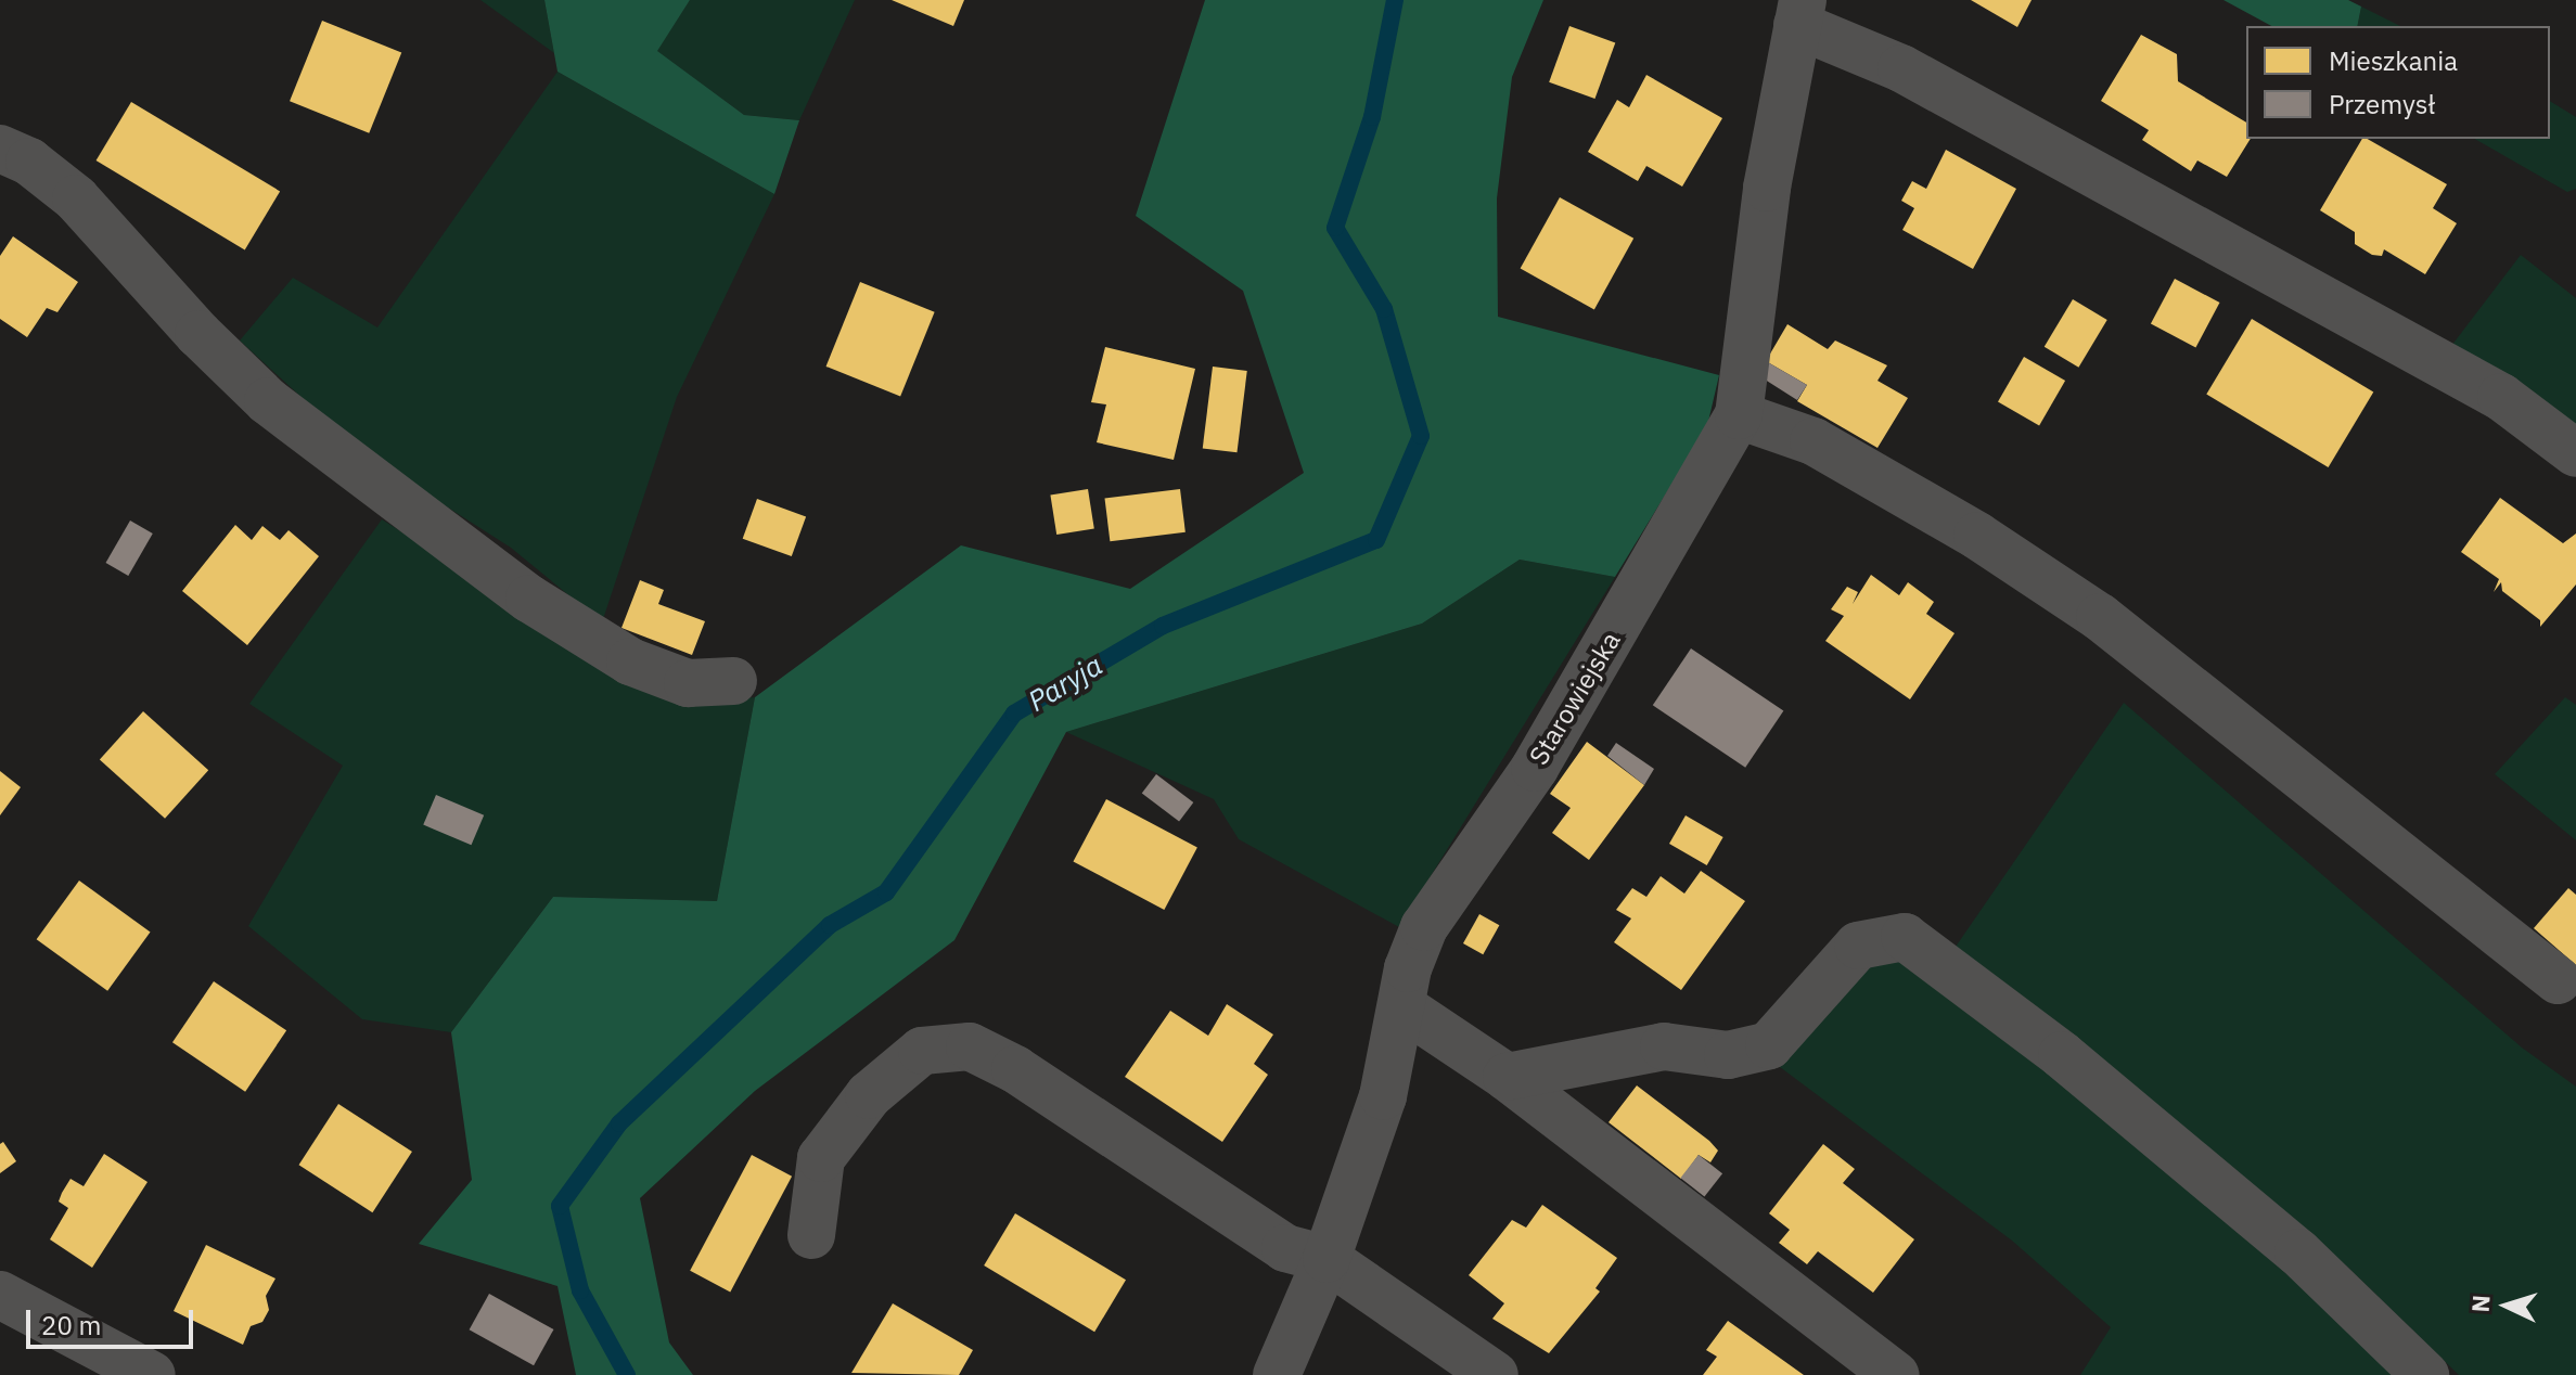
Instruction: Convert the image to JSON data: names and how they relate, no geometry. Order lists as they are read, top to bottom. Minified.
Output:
{"streets":{"street":["Starowiejska"]},"water":["Paryja"],"legend":["Mieszkania","Przemysł"],"scale_bar":"20 m","north":"left"}
